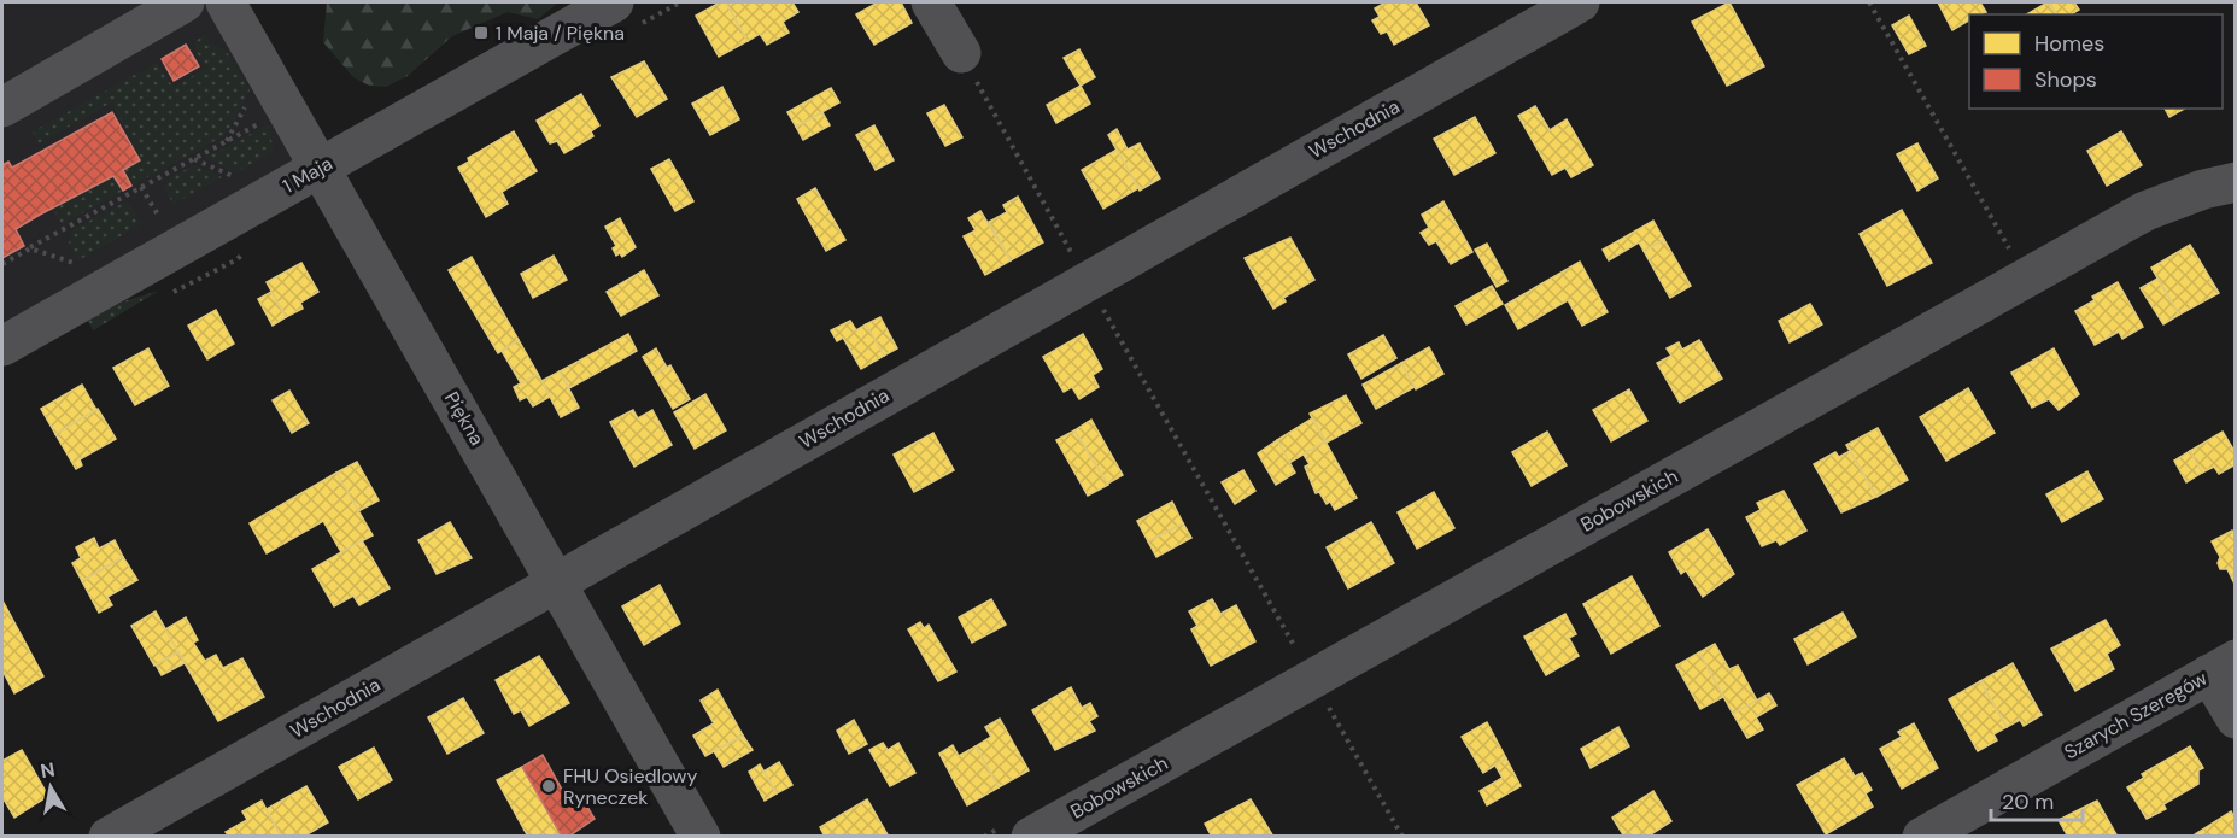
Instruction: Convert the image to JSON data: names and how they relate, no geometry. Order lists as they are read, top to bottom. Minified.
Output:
{"streets":{"street":["Wschodnia","1 Maja","Piękna","Bobowskich","Szarych Szeregów"]},"crossings":[["Wschodnia","Piękna"],["1 Maja","Piękna"]],"places":{"transit":["1 Maja / Piękna"],"other":["FHU Osiedlowy Ryneczek"]},"legend":["Homes","Shops"],"scale_bar":"20 m","north":"top"}
